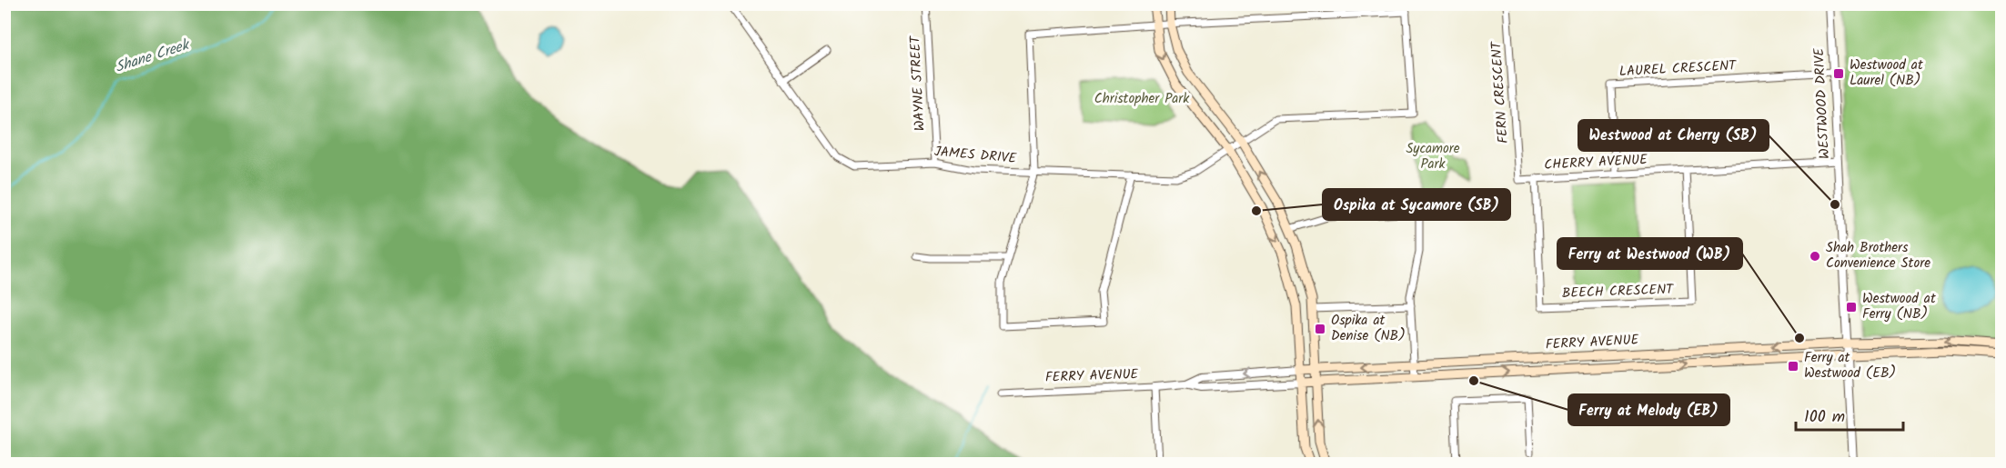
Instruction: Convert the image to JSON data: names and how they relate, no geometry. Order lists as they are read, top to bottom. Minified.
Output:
{"streets":{"main road":["FERRY AVENUE"],"street":["LAUREL CRESCENT","WAYNE STREET","FERN CRESCENT","WESTWOOD DRIVE","JAMES DRIVE","CHERRY AVENUE","BEECH CRESCENT"]},"crossings":[["LAUREL CRESCENT","WESTWOOD DRIVE"],["LAUREL CRESCENT","CHERRY AVENUE"],["WAYNE STREET","JAMES DRIVE"],["FERN CRESCENT","CHERRY AVENUE"],["WESTWOOD DRIVE","CHERRY AVENUE"],["WESTWOOD DRIVE","FERRY AVENUE"],["CHERRY AVENUE","BEECH CRESCENT"]],"water":["Shane Creek"],"parks":["Christopher Park","Sycamore Park"],"places":{"transit":["Westwood at Laurel (NB)","Westwood at Ferry (NB)","Ospika at Denise (NB)","Ferry at Westwood (EB)"],"other":["Westwood at Cherry (SB)","Ospika at Sycamore (SB)","Shah Brothers Convenience Store","Ferry at Westwood (WB)","Ferry at Melody (EB)"]},"scale_bar":"100 m"}
